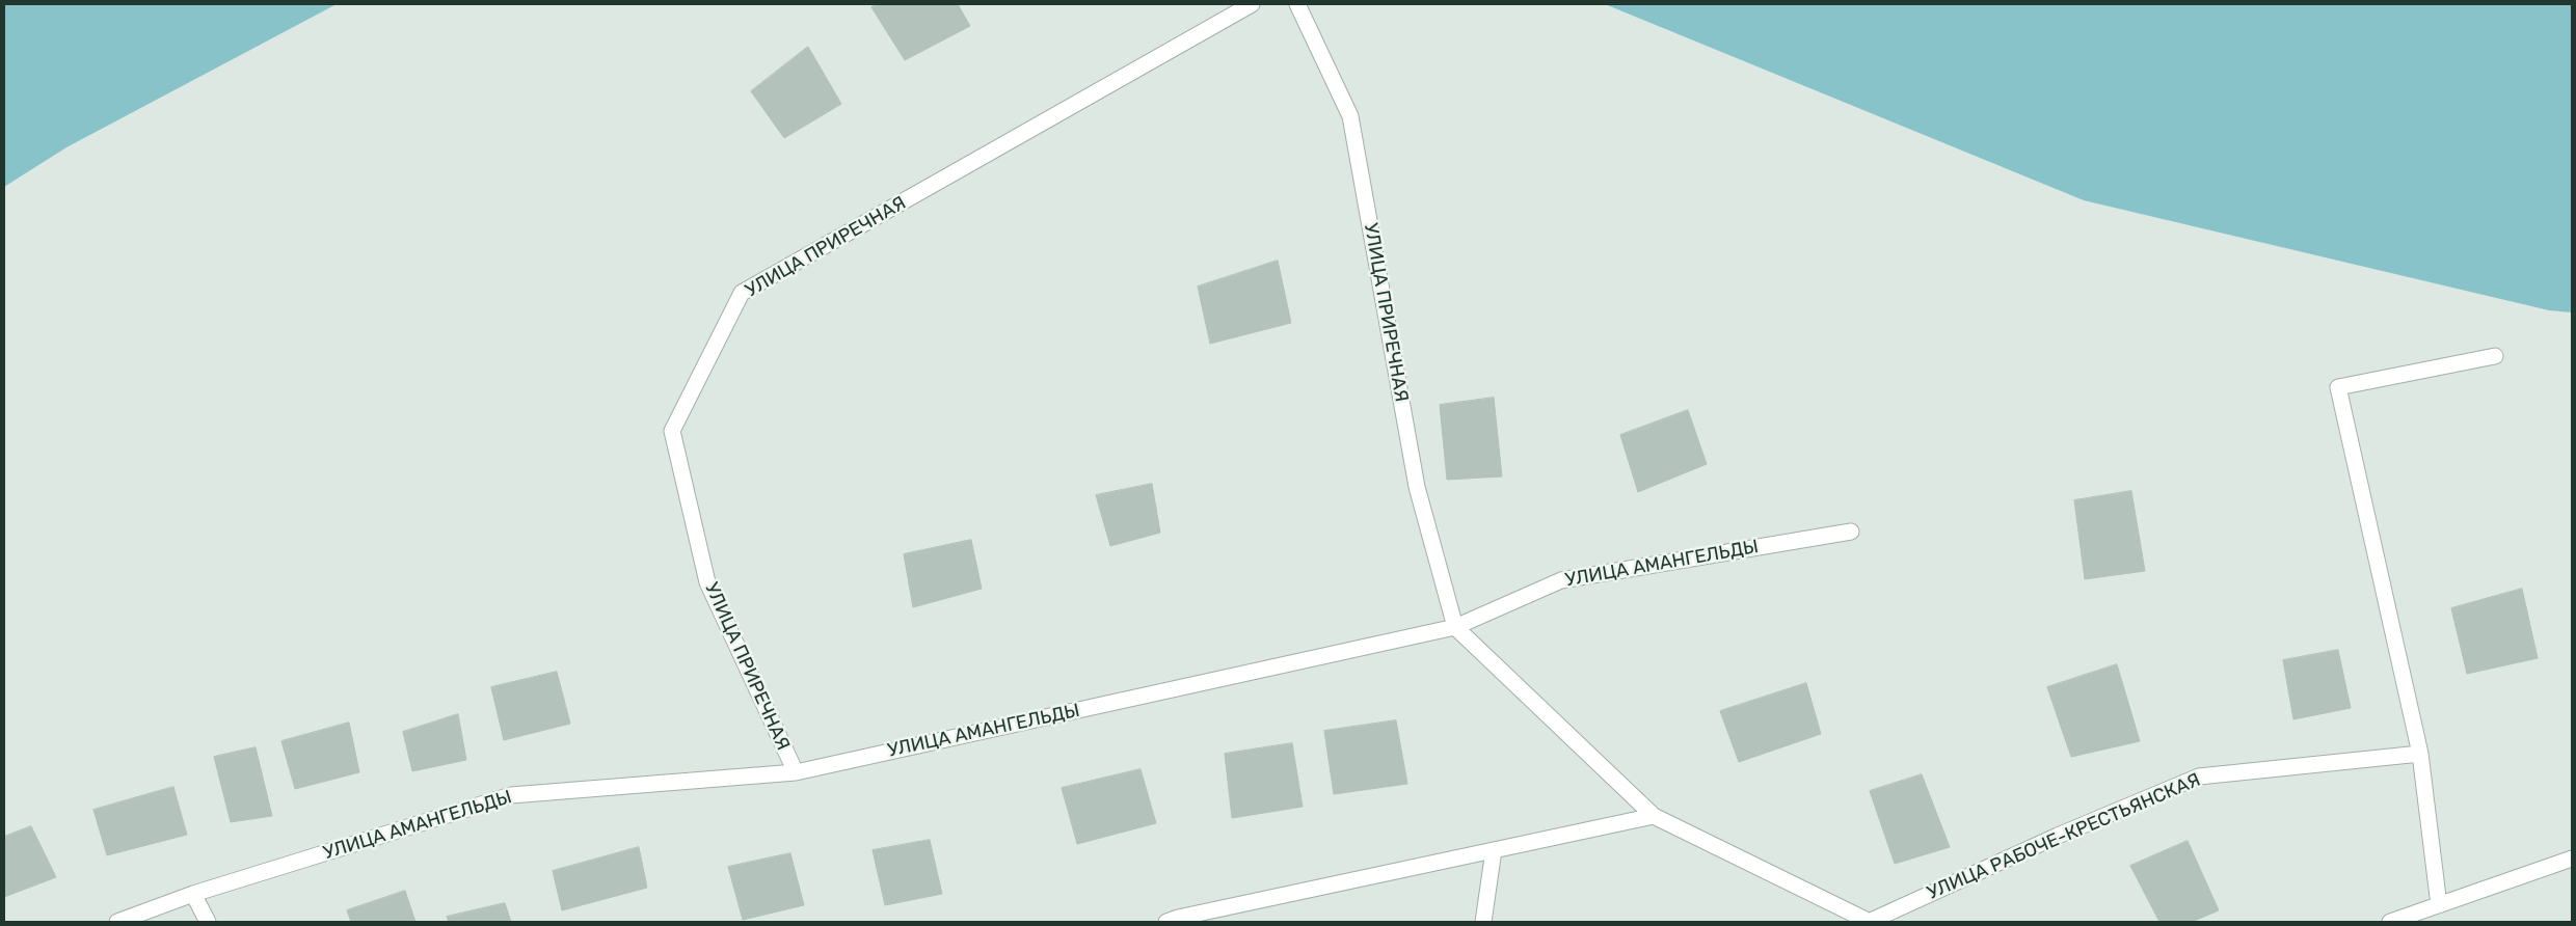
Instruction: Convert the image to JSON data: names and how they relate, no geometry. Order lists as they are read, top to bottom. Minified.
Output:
{"streets":{"street":["УЛИЦА ПРИРЕЧНАЯ","УЛИЦА АМАНГЕЛЬДЫ","УЛИЦА РАБОЧЕ-КРЕСТЬЯНСКАЯ"]},"crossings":[["УЛИЦА ПРИРЕЧНАЯ","УЛИЦА АМАНГЕЛЬДЫ"]]}
